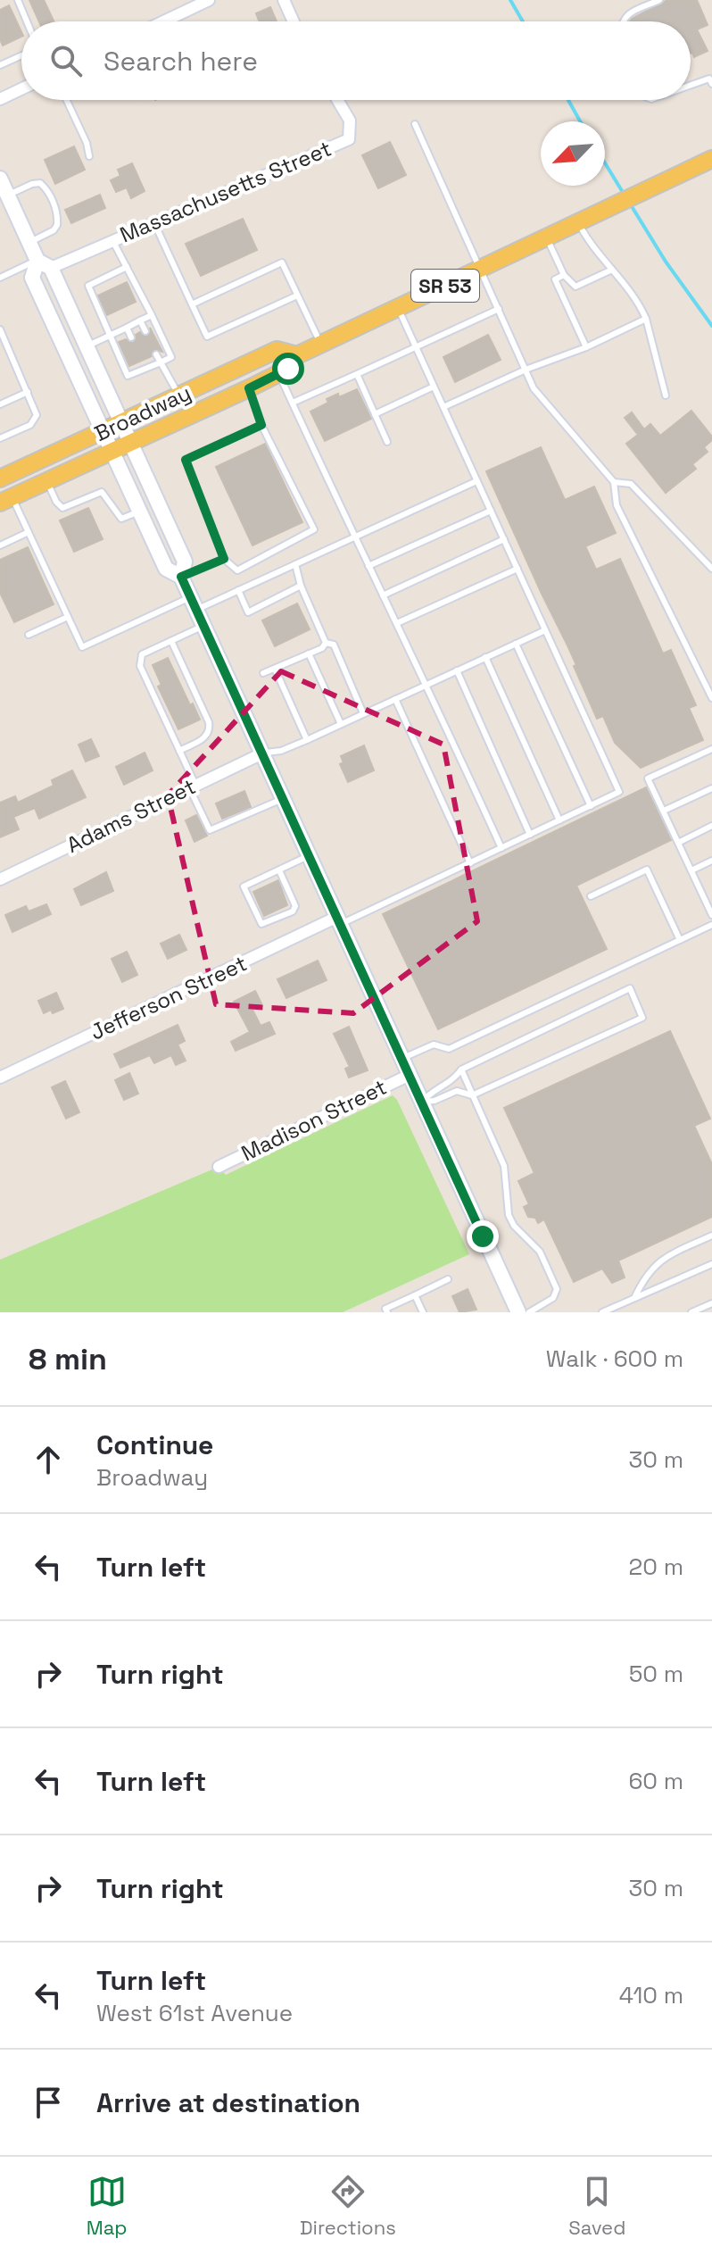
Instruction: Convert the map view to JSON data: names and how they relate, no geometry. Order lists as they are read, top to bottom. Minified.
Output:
{"streets":{"main road":["SR 53","Broadway"],"street":["Massachusetts Street","Adams Street","Jefferson Street","Madison Street"]},"north":"bottom left","page":{"search":"Search here","heading":["8 min","Walk · 600 m"],"list":[["Continue","Broadway","30 m"],["Turn left","20 m"],["Turn right","50 m"],["Turn left","60 m"],["Turn right","30 m"],["Turn left","West 61st Avenue","410 m"],"Arrive at destination"],"nav":["Map","Directions","Saved"]}}
